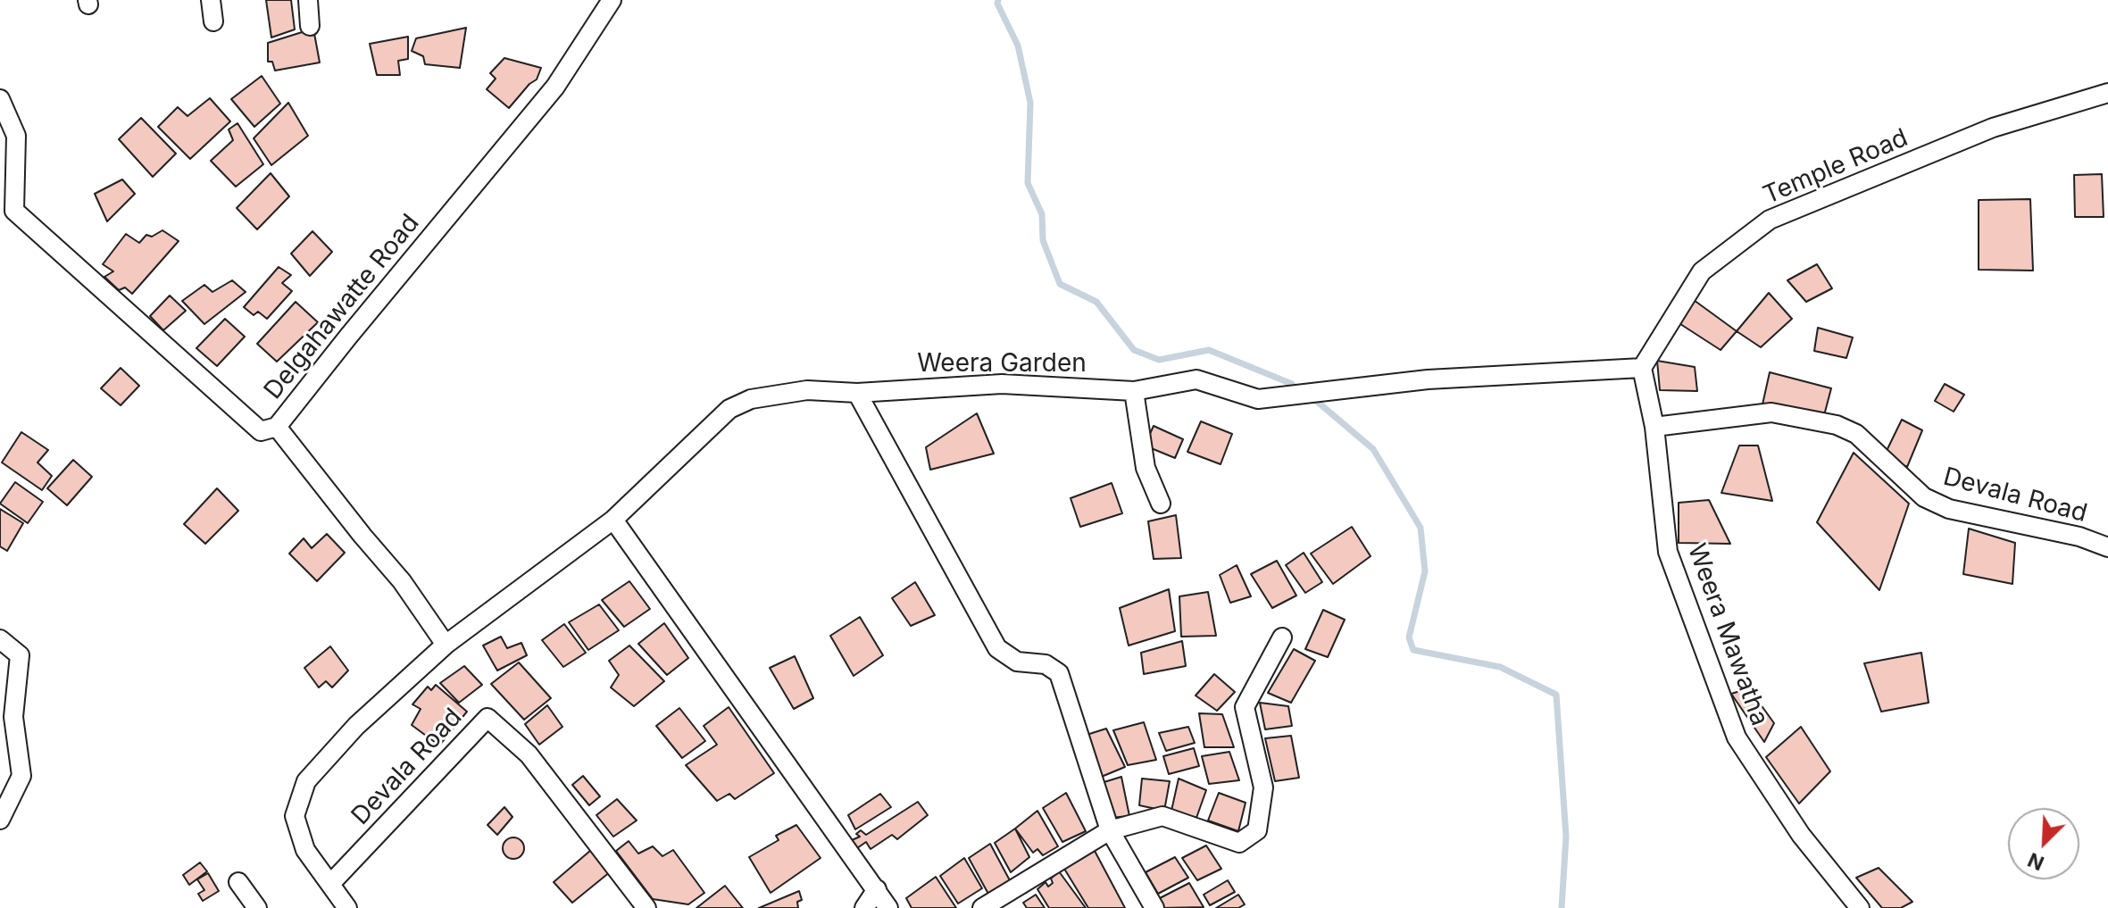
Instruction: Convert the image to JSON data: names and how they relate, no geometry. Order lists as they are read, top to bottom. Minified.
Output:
{"streets":{"street":["Temple Road","Delgahawatte Road","Weera Garden","Devala Road","Weera Mawatha"]},"crossings":[["Temple Road","Weera Garden"],["Delgahawatte Road","Weera Garden"],["Weera Garden","Devala Road"],["Devala Road","Weera Mawatha"]],"north":"bottom left"}
